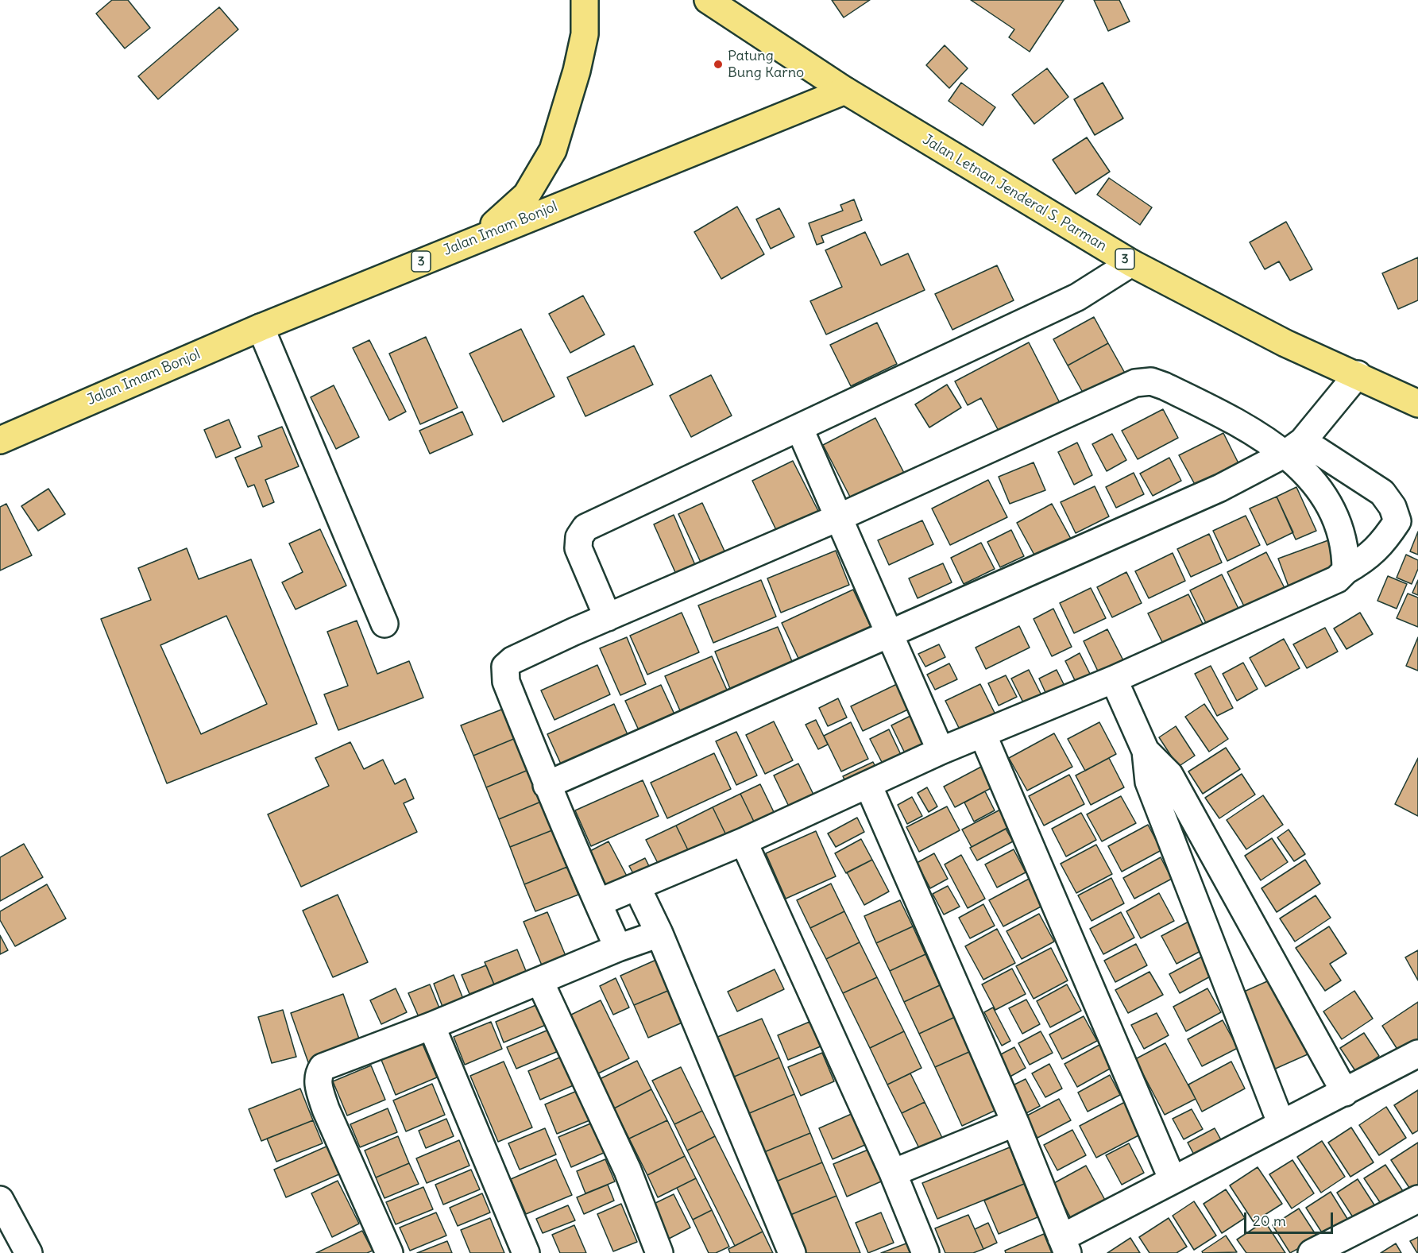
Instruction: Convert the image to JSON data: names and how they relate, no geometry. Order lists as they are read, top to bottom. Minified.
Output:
{"streets":{"main road":["Jalan Letnan Jenderal S. Parman","Jalan Imam Bonjol","3"]},"crossings":[["Jalan Letnan Jenderal S. Parman","Jalan Imam Bonjol"]],"places":["Patung Bung Karno"],"scale_bar":"20 m"}
